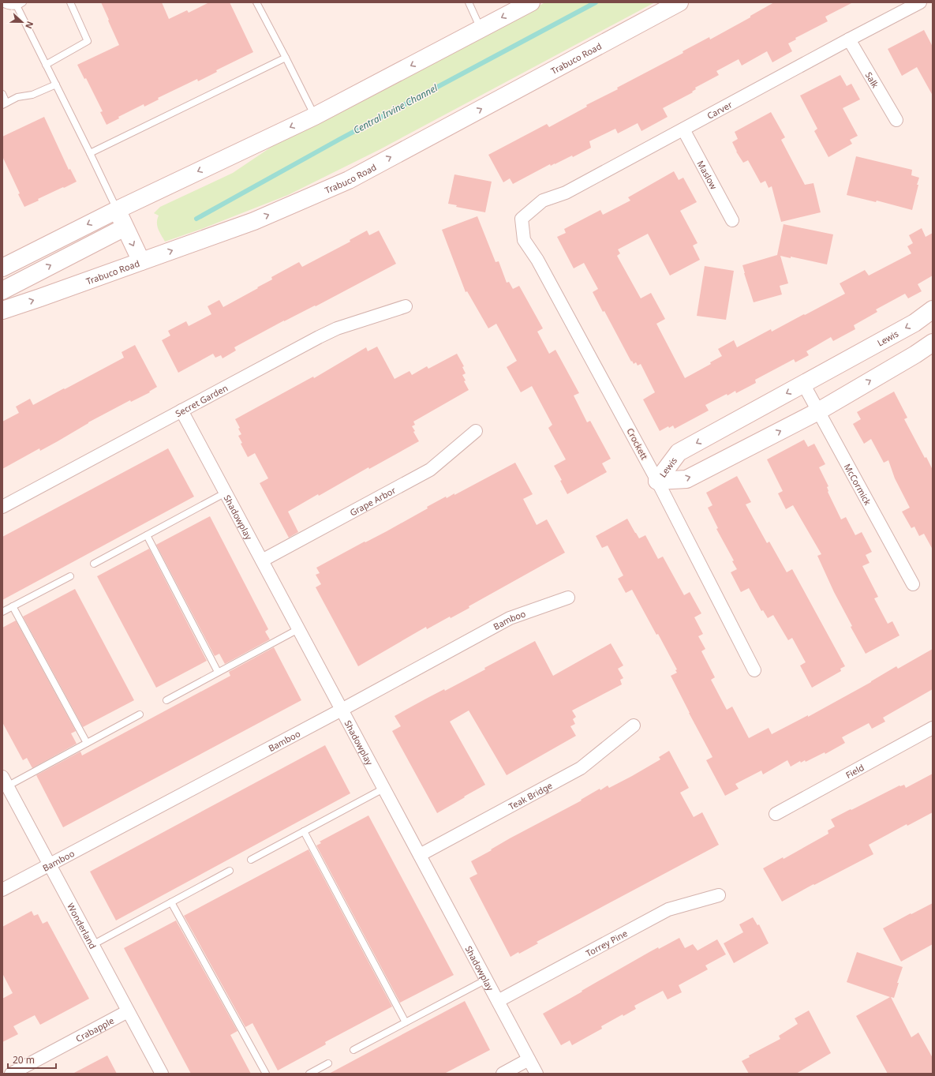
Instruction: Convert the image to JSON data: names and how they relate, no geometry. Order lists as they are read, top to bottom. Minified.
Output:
{"streets":{"main road":["Trabuco Road","Lewis"],"street":["Salk","Carver","Maslow","Secret Garden","Crockett","McCormick","Grape Arbor","Shadowplay","Bamboo","Field","Teak Bridge","Wonderland","Torrey Pine","Crabapple"]},"crossings":[["Salk","Carver"],["Carver","Maslow"],["Carver","Crockett"],["Lewis","Crockett"],["Lewis","McCormick"],["Secret Garden","Shadowplay"],["Grape Arbor","Shadowplay"],["Shadowplay","Bamboo"],["Shadowplay","Teak Bridge"],["Shadowplay","Torrey Pine"],["Bamboo","Wonderland"],["Wonderland","Crabapple"]],"water":["Central Irvine Channel"],"scale_bar":"20 m","north":"right"}
